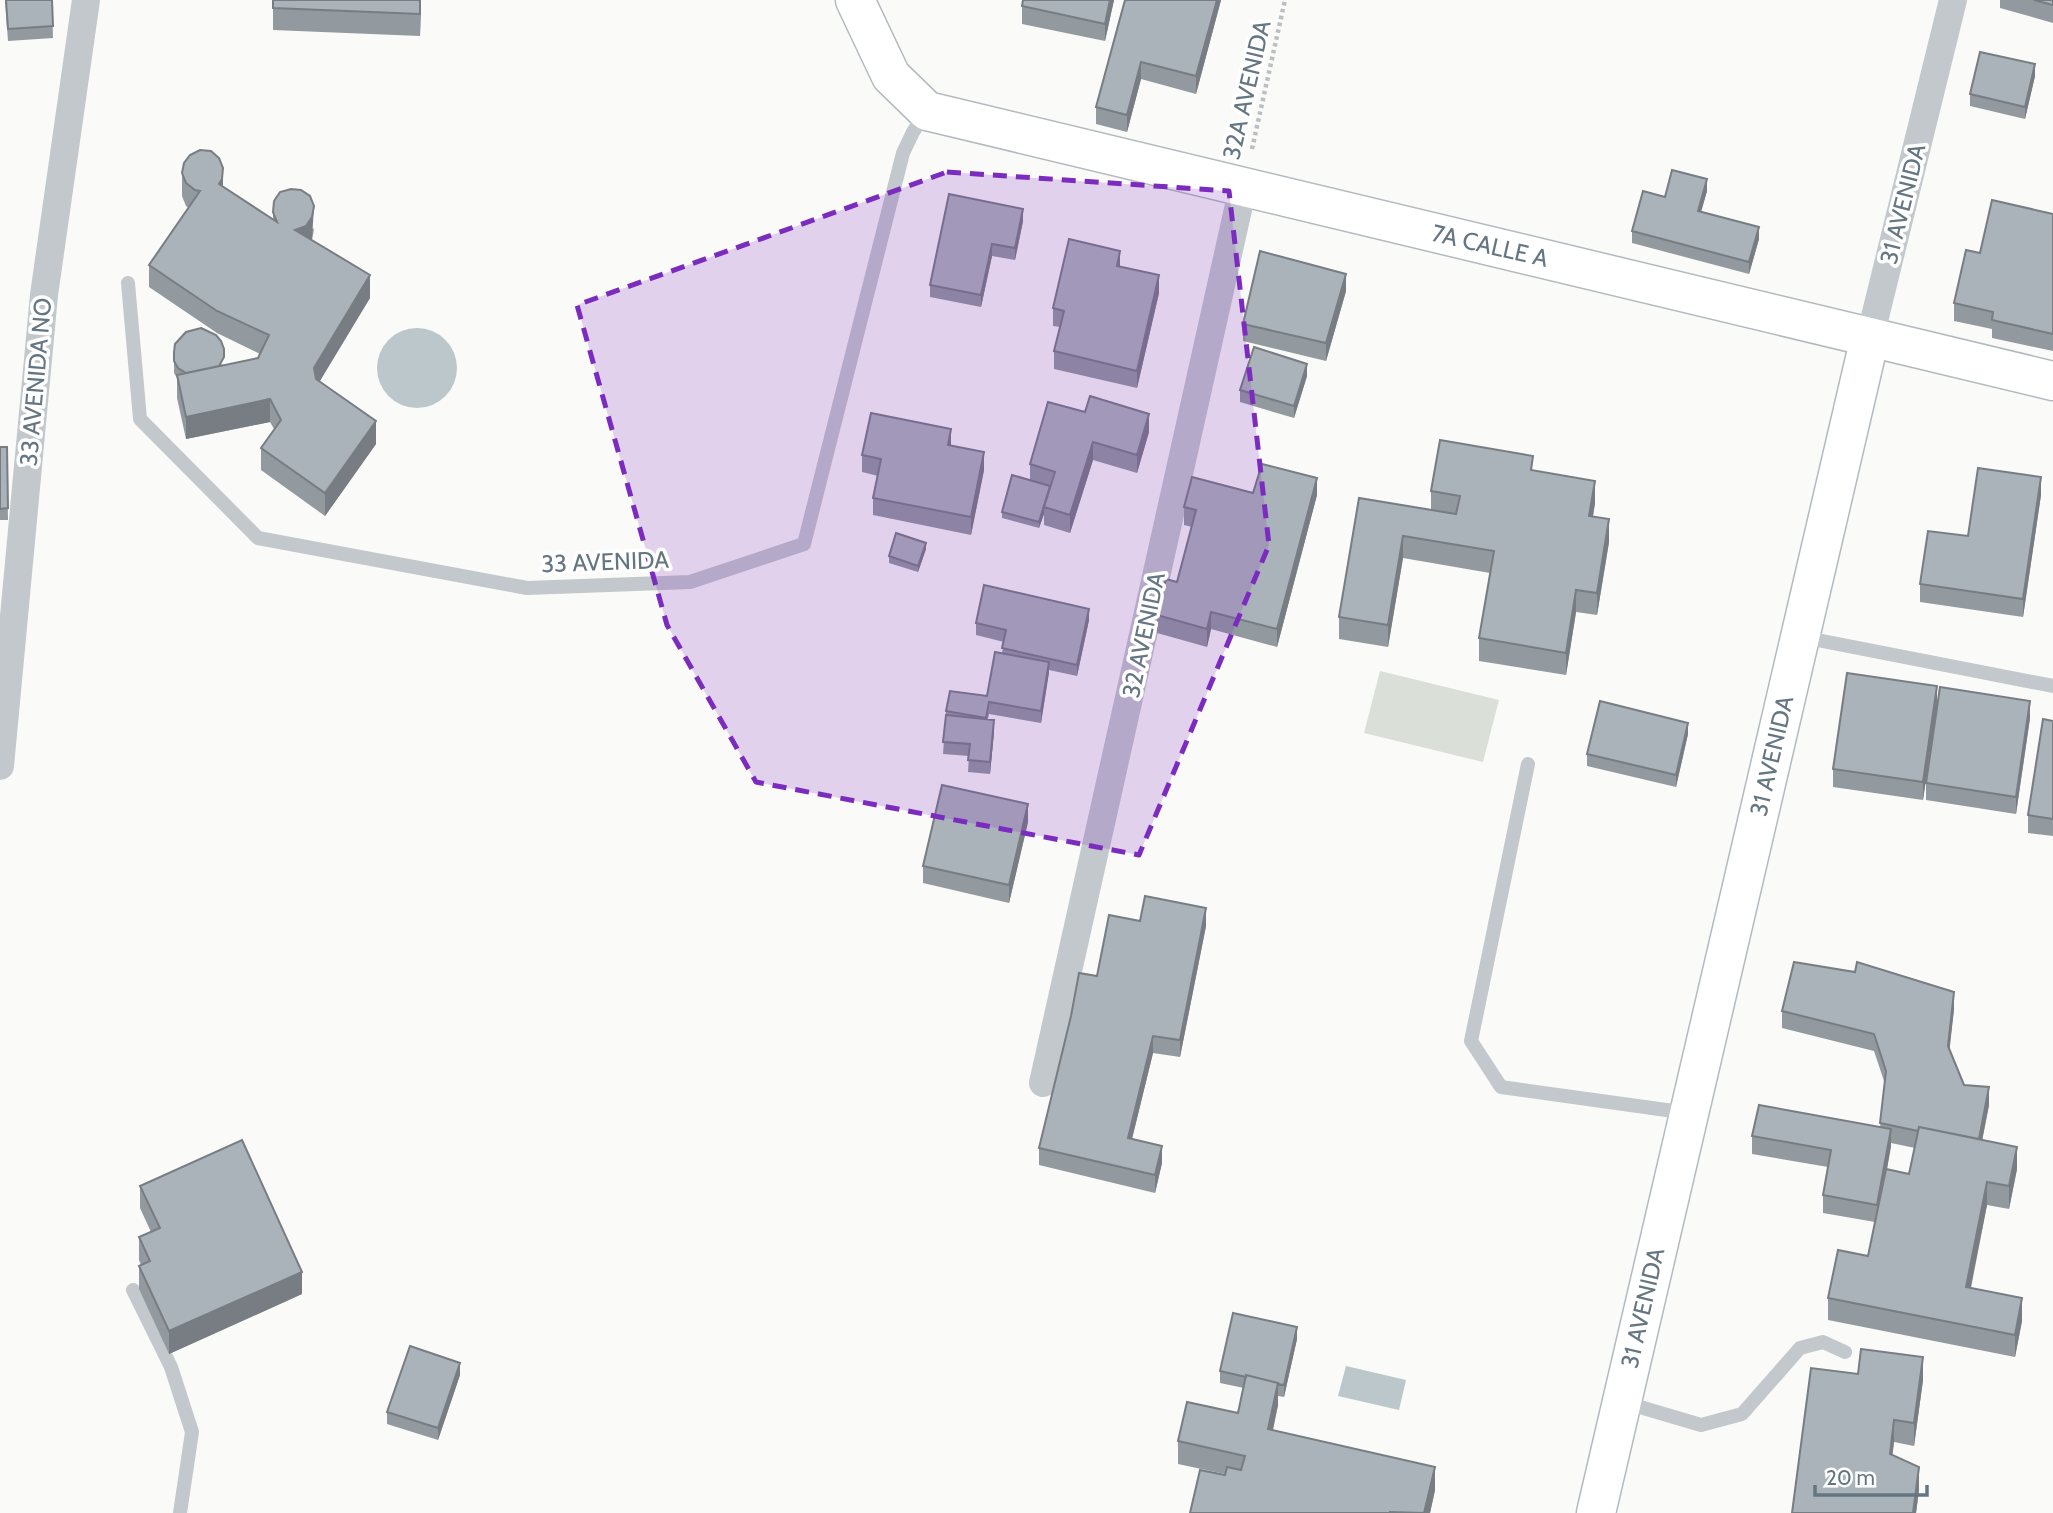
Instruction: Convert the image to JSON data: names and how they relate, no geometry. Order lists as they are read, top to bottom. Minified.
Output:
{"streets":{"street":["31 AVENIDA","7A CALLE A","33 AVENIDA NO","32 AVENIDA"],"lane":["33 AVENIDA"],"path":["32A AVENIDA"]},"crossings":[["32A AVENIDA","7A CALLE A"],["32A AVENIDA","32 AVENIDA"],["31 AVENIDA","7A CALLE A"],["7A CALLE A","33 AVENIDA"],["7A CALLE A","32 AVENIDA"]],"scale_bar":"20 m"}
